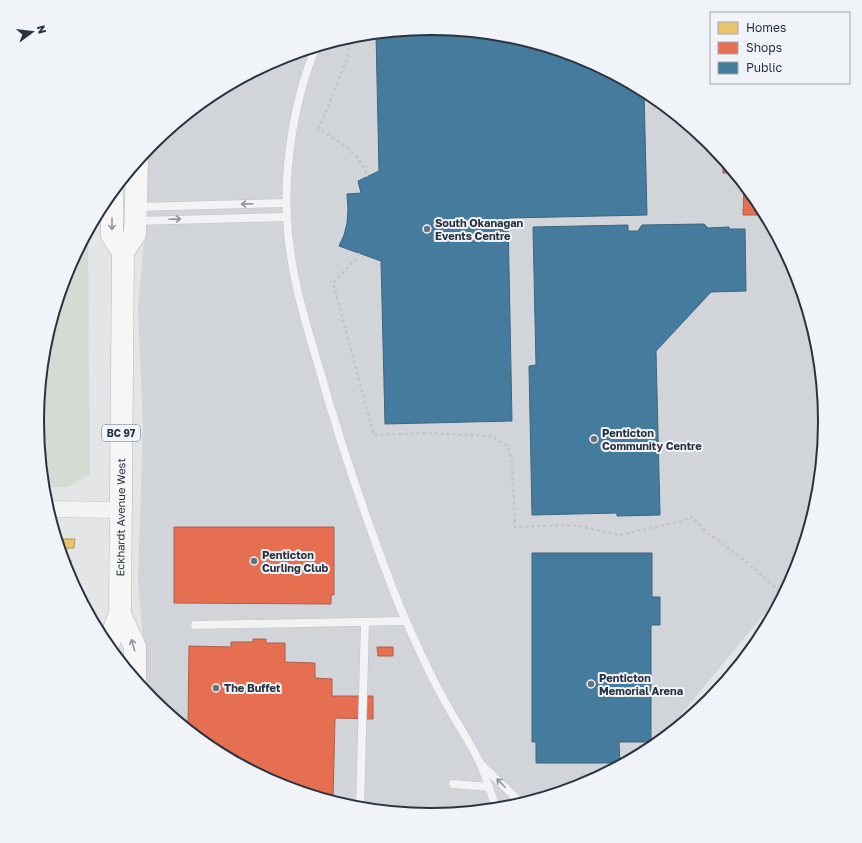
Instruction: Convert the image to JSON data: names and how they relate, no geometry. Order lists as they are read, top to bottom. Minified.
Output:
{"streets":{"highway":["BC 97","Eckhardt Avenue West"]},"places":["South Okanagan Events Centre","Penticton Community Centre","Penticton Curling Club","Penticton Memorial Arena","The Buffet"],"legend":["Homes","Shops","Public"],"north":"right"}
